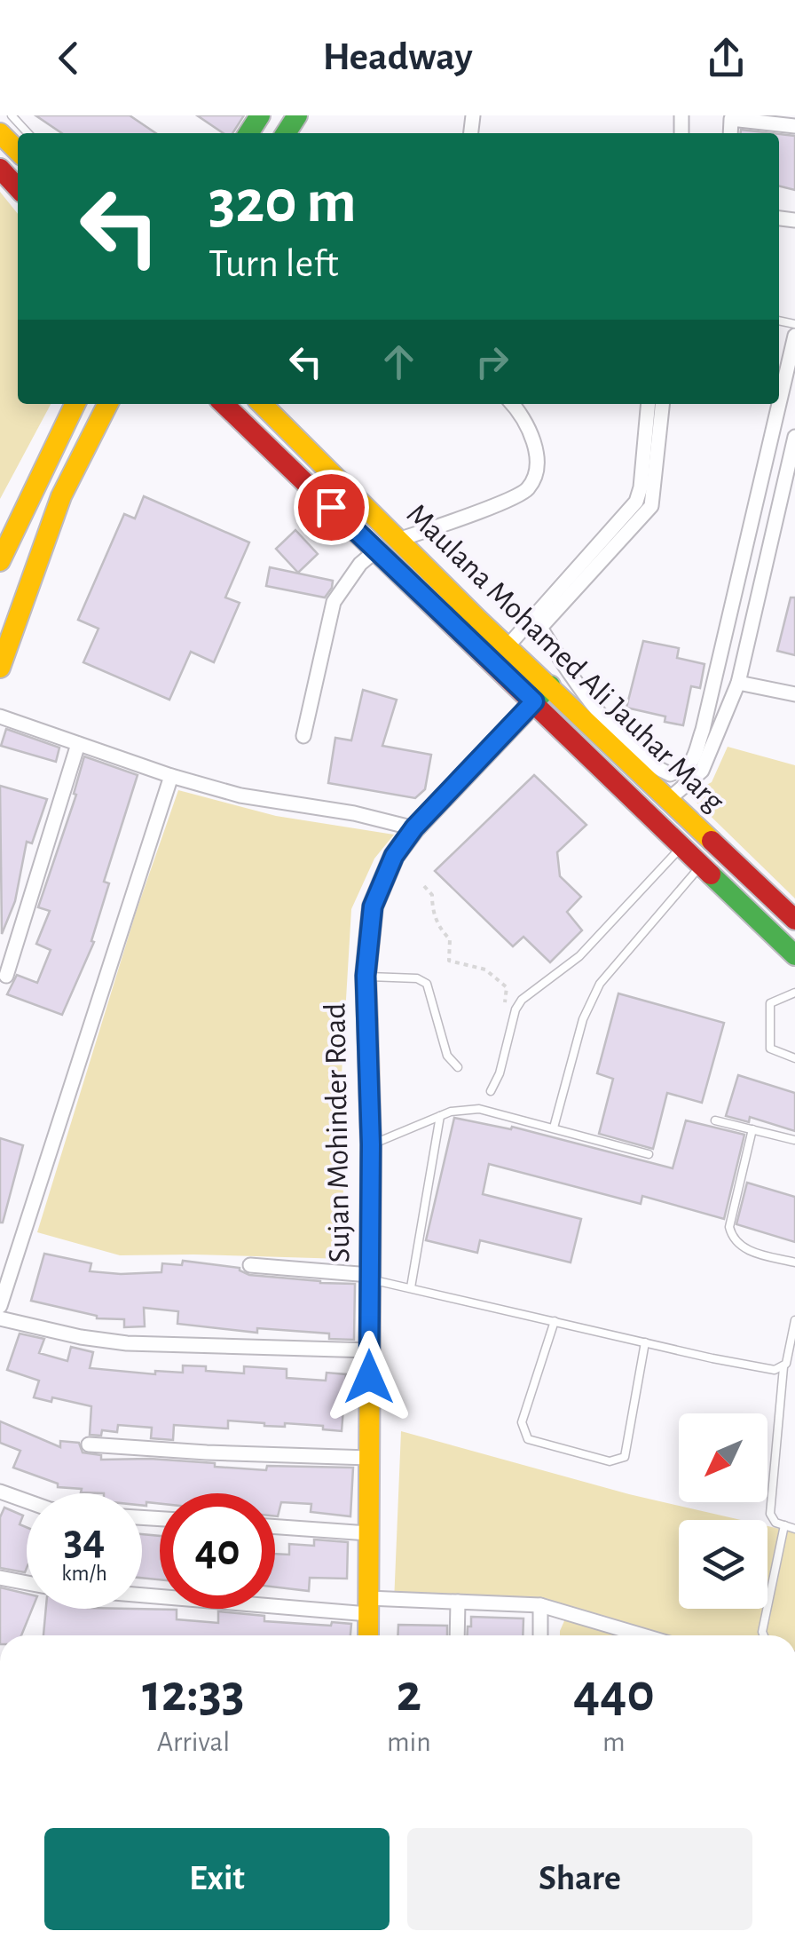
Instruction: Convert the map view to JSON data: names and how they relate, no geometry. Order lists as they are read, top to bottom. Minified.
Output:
{"streets":{"main road":["Maulana Mohamed Ali Jauhar Marg","Sujan Mohinder Road"]},"crossings":[["Maulana Mohamed Ali Jauhar Marg","Sujan Mohinder Road"]],"north":"bottom left","page":{"header":"Headway","turn":["320 m","Turn left"],"speed":"34 km/h","limit":"40","eta":["12:33","Arrival","2","min","440","m"],"buttons":["Exit","Share"]}}
